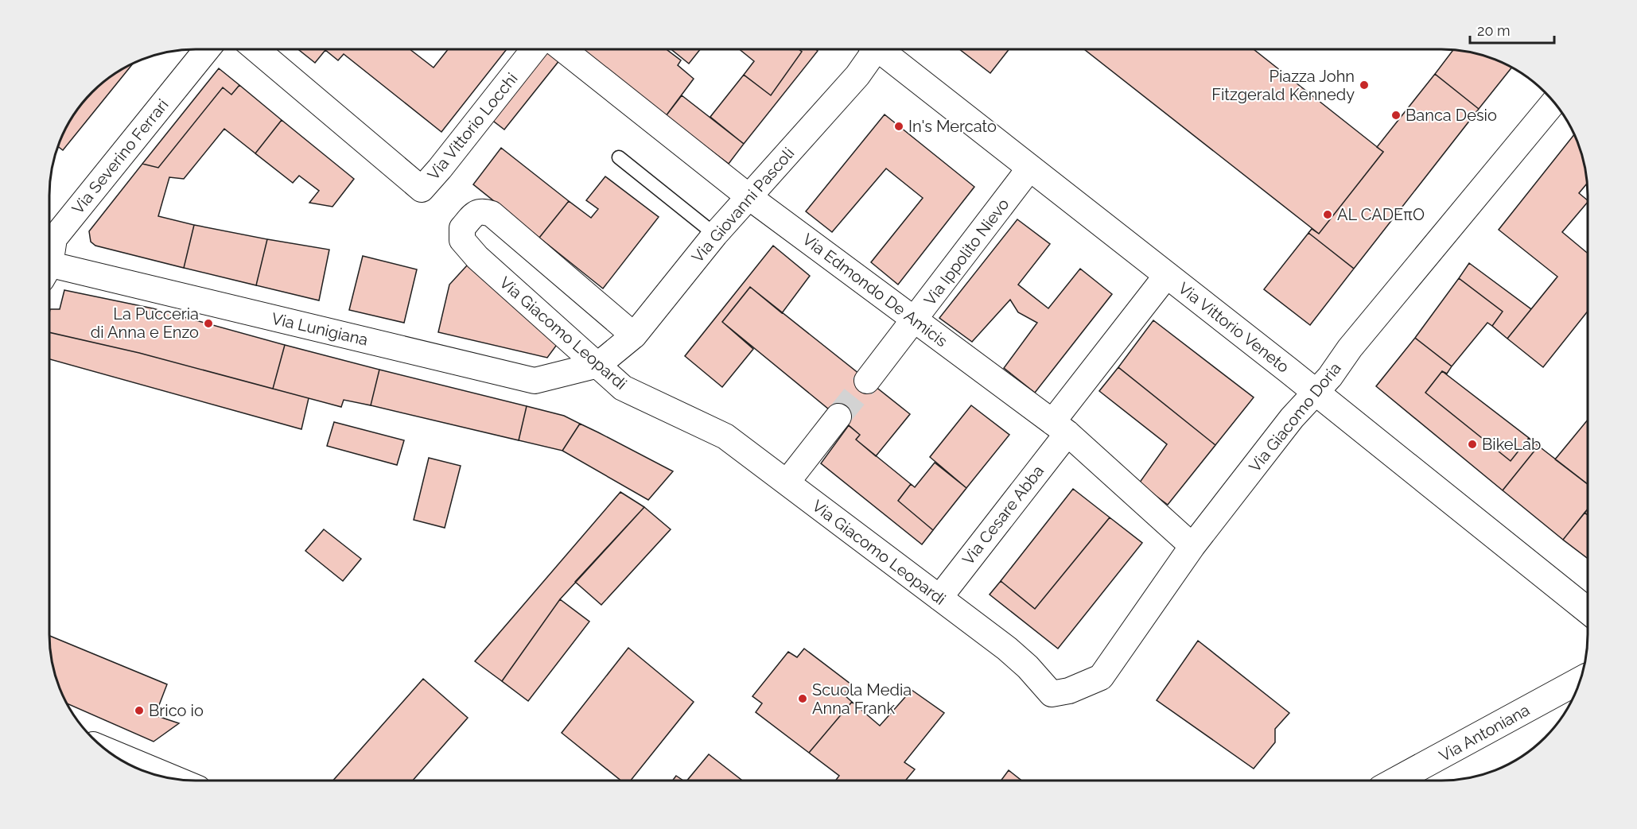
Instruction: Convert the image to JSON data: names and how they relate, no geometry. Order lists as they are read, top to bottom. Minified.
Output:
{"streets":{"street":["Via Vittorio Locchi","Via Severino Ferrari","Via Giovanni Pascoli","Via Ippolito Nievo","Via Edmondo De Amicis","Via Vittorio Veneto","Via Lunigiana","Via Giacomo Leopardi","Via Giacomo Doria","Via Cesare Abba","Via Antoniana"]},"crossings":[["Via Giovanni Pascoli","Via Edmondo De Amicis"],["Via Giovanni Pascoli","Via Lunigiana"],["Via Giovanni Pascoli","Via Giacomo Leopardi"],["Via Ippolito Nievo","Via Edmondo De Amicis"],["Via Ippolito Nievo","Via Vittorio Veneto"],["Via Edmondo De Amicis","Via Giacomo Doria"],["Via Edmondo De Amicis","Via Cesare Abba"],["Via Vittorio Veneto","Via Giacomo Doria"],["Via Vittorio Veneto","Via Cesare Abba"],["Via Lunigiana","Via Giacomo Leopardi"],["Via Giacomo Leopardi","Via Giacomo Doria"],["Via Giacomo Leopardi","Via Cesare Abba"]],"places":["Piazza John Fitzgerald Kennedy","Banca Desio","In's Mercato","AL CADEπO","La Pucceria di Anna e Enzo","BikeLab","Scuola Media Anna Frank","Brico io"],"scale_bar":"20 m"}
